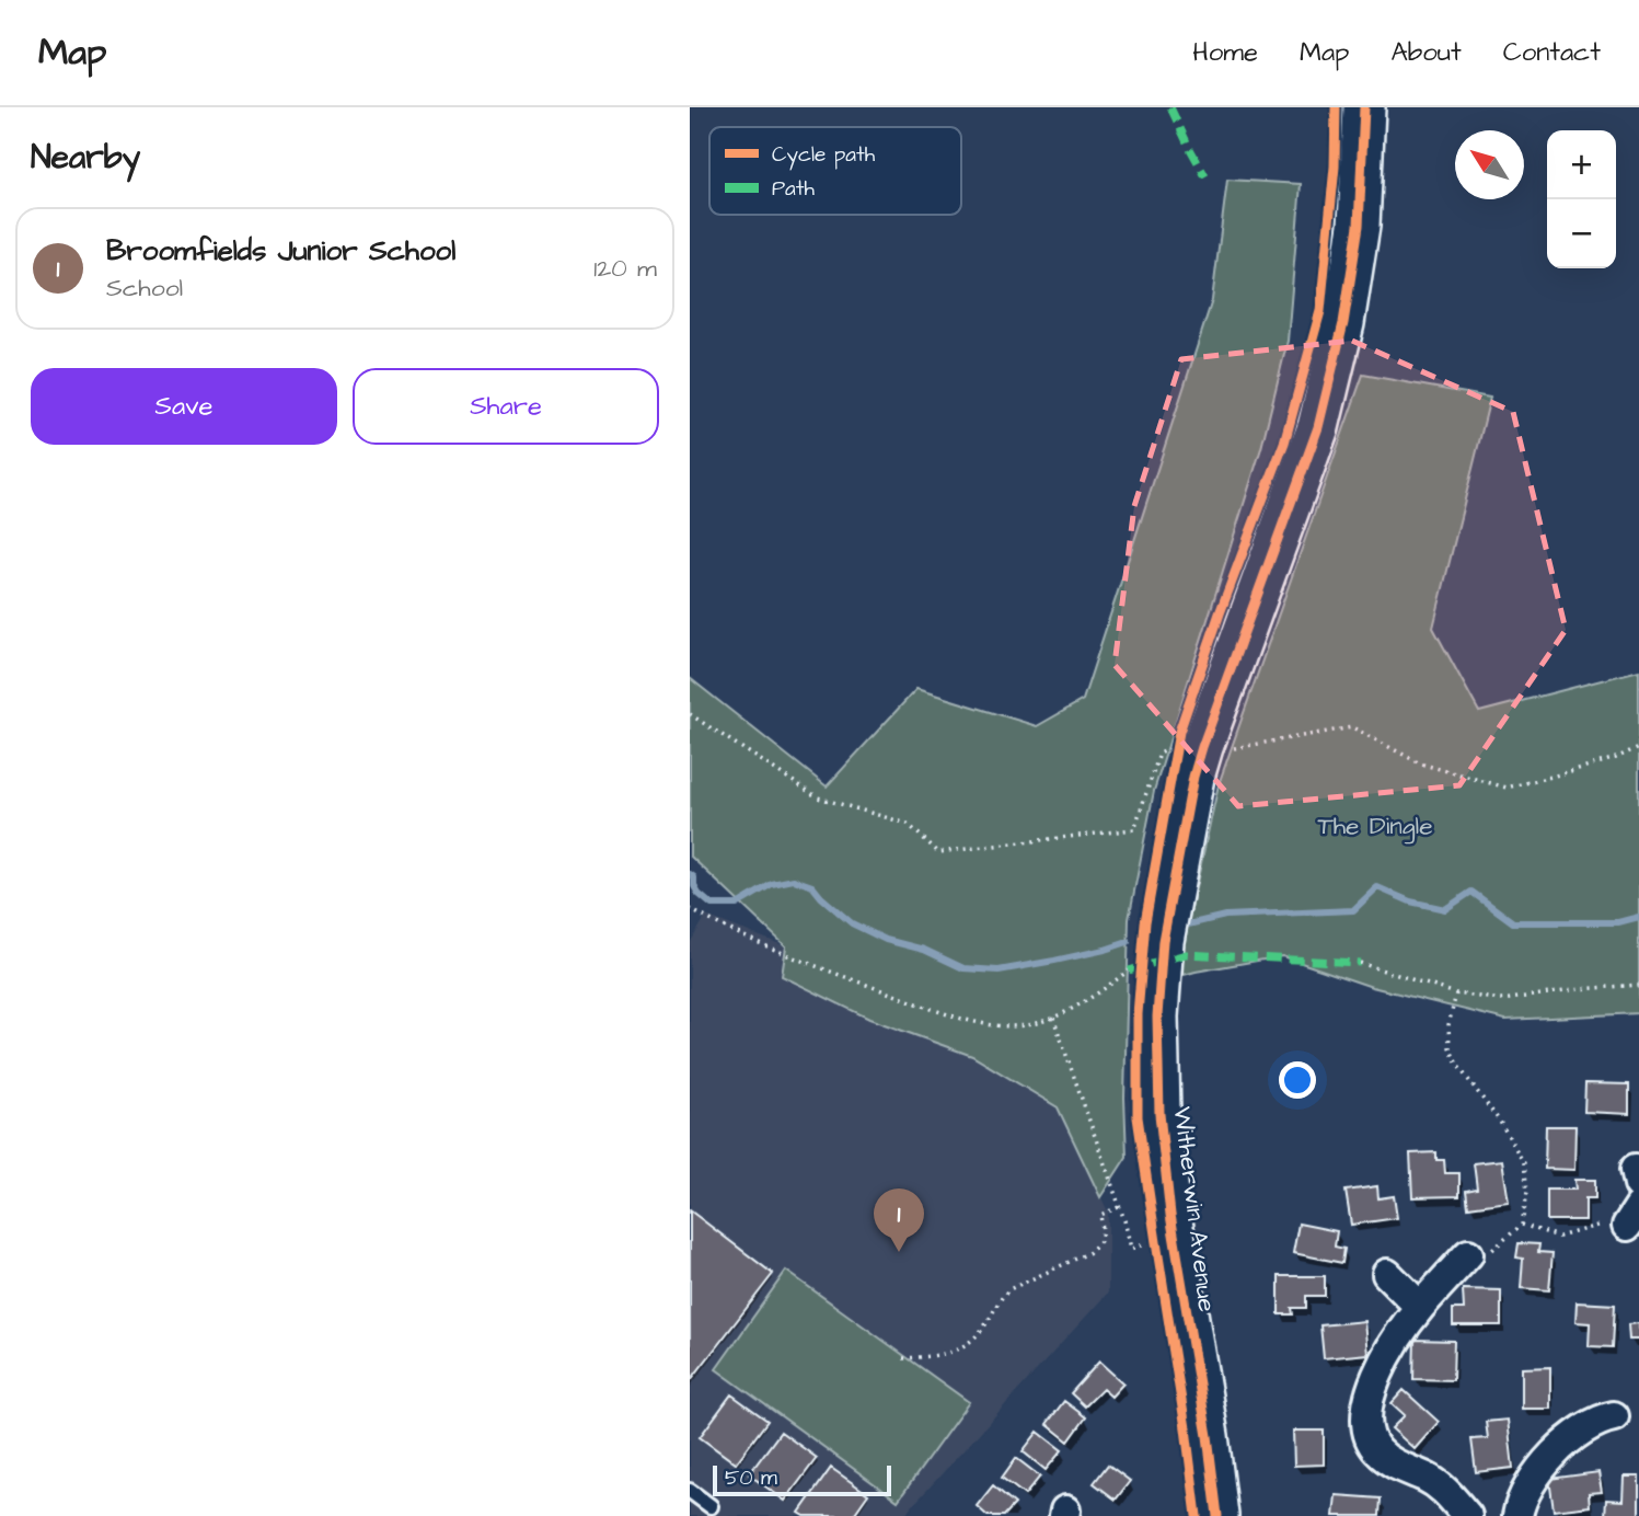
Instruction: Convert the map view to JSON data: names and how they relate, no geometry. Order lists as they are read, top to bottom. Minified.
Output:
{"streets":{"street":["Witherwin Avenue"]},"parks":["The Dingle"],"legend":["Cycle path","Path"],"scale_bar":"50 m","north":"top left","page":{"header":"Map","nav":["Home","Map","About","Contact"],"heading":"Nearby","map_buttons":["+","−"],"list":[{"mark":"1","name":"Broomfields Junior School","note":"School","value":"120 m"}],"buttons":["Save","Share"],"pins":"1","scale":"50 m"}}
